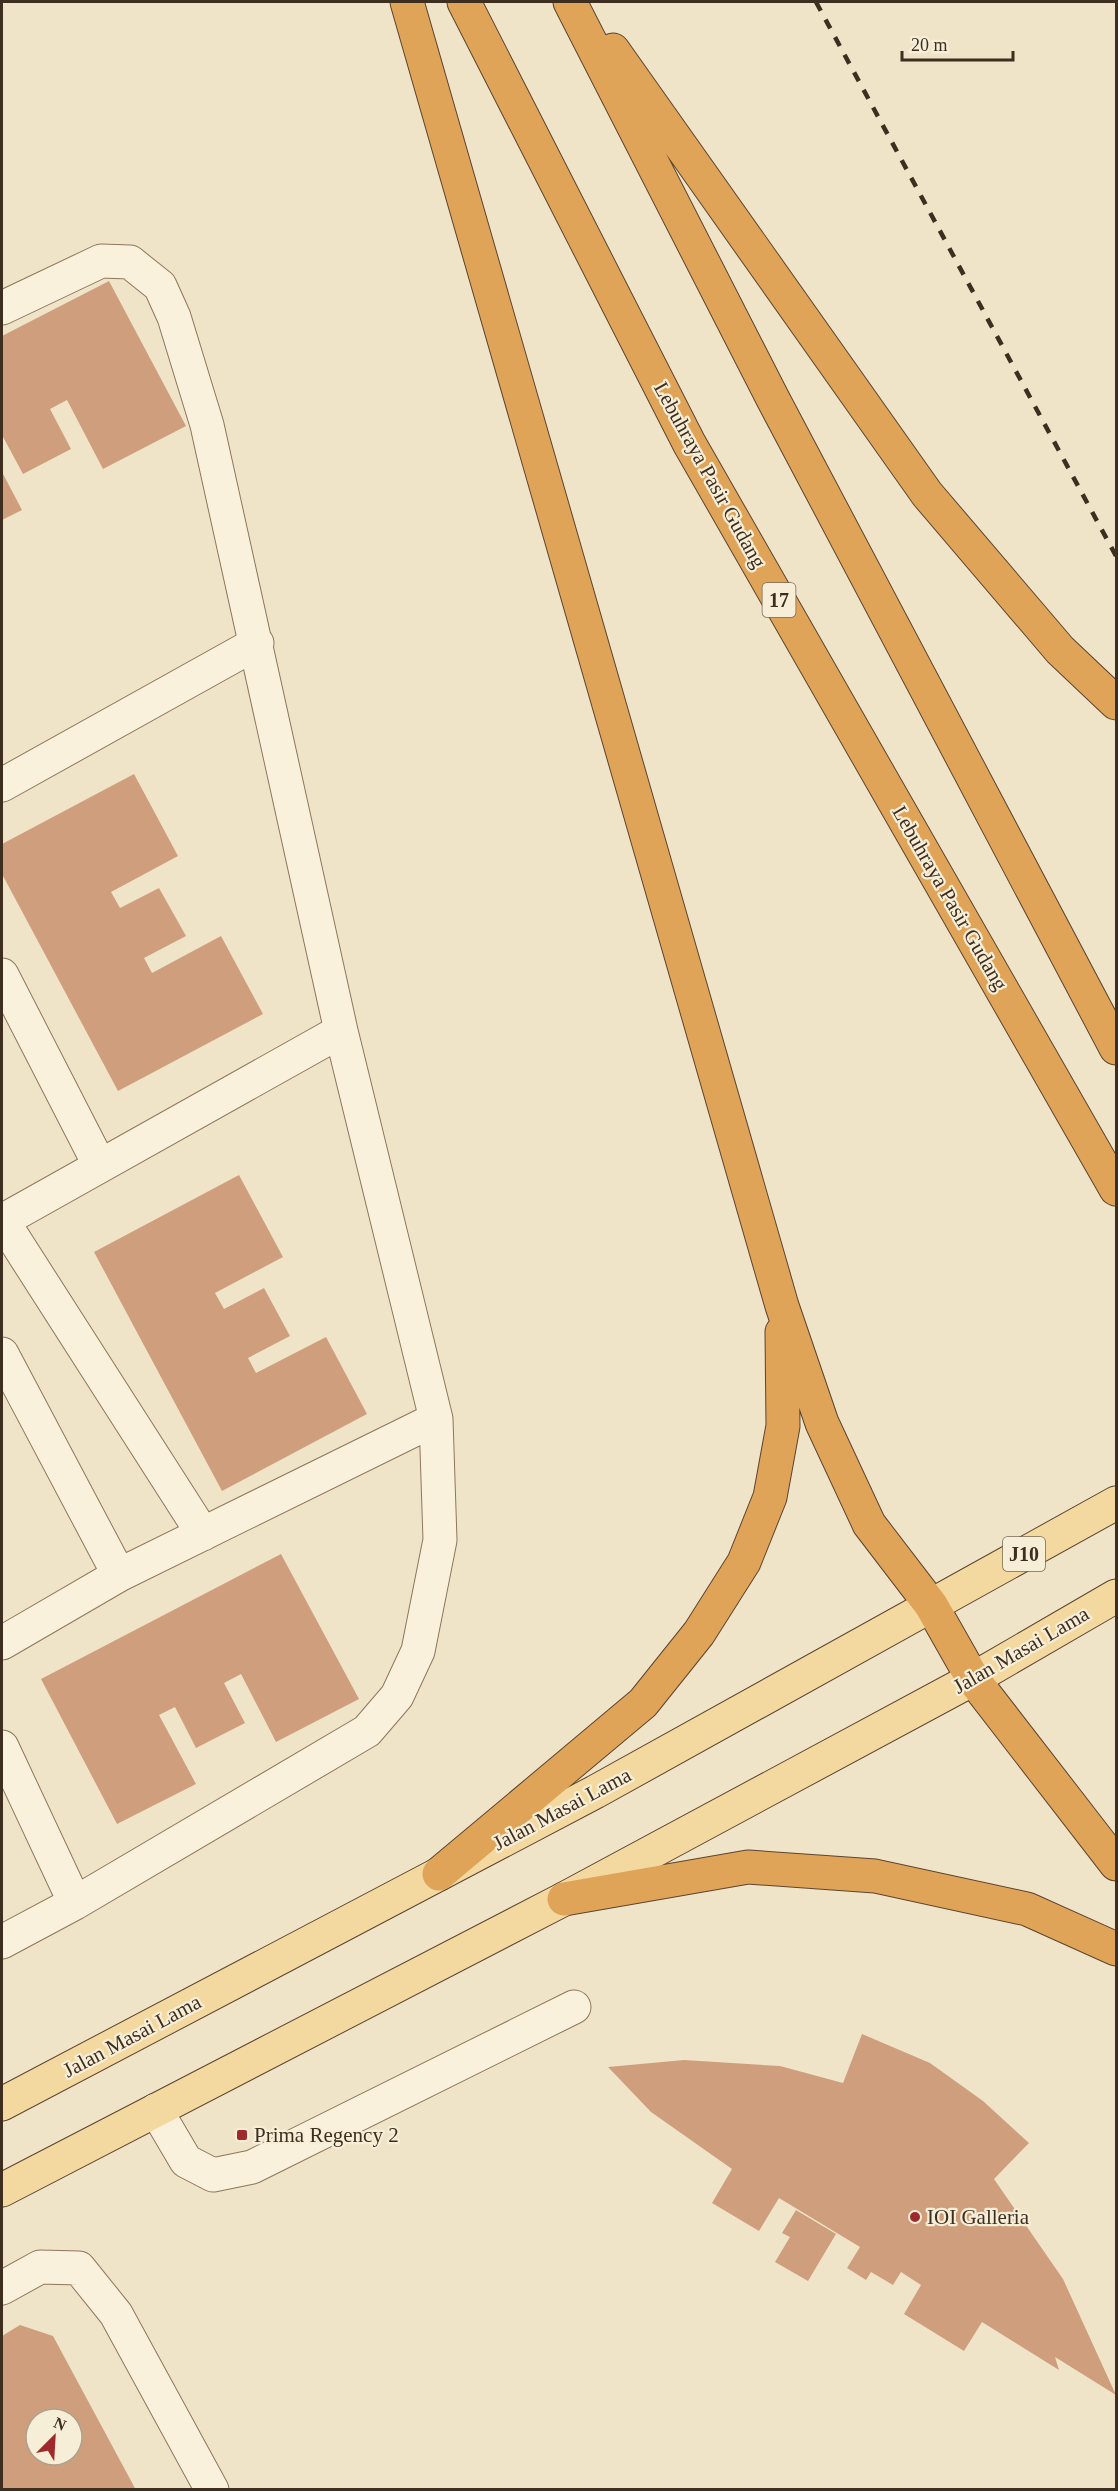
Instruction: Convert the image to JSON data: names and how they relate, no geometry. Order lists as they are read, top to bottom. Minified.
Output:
{"streets":{"highway":["Lebuhraya Pasir Gudang","17"],"main road":["J10","Jalan Masai Lama"]},"places":{"transit":["Prima Regency 2"],"other":["IOI Galleria"]},"scale_bar":"20 m","north":"top right"}
